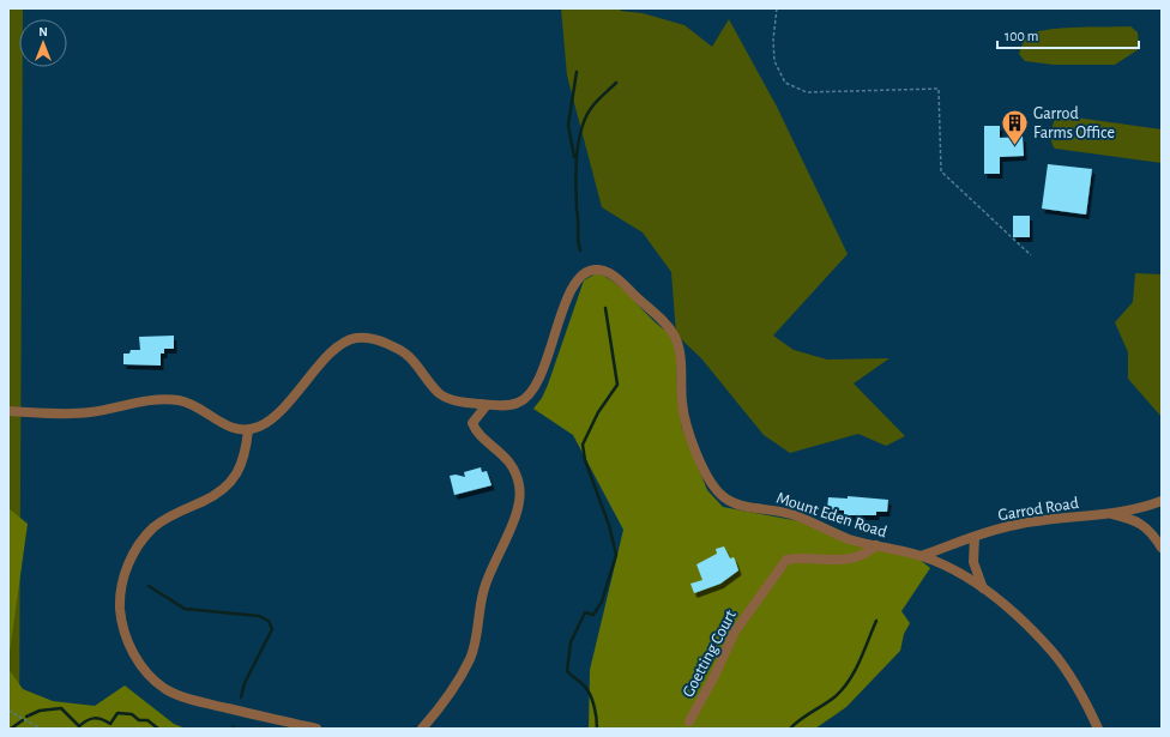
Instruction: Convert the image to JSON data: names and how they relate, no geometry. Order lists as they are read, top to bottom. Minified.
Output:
{"streets":{"street":["Garrod Road","Mount Eden Road","Goetting Court"]},"crossings":[["Garrod Road","Mount Eden Road"],["Mount Eden Road","Goetting Court"]],"places":{"building":["Garrod Farms Office"]},"scale_bar":"100 m","north":"top"}
